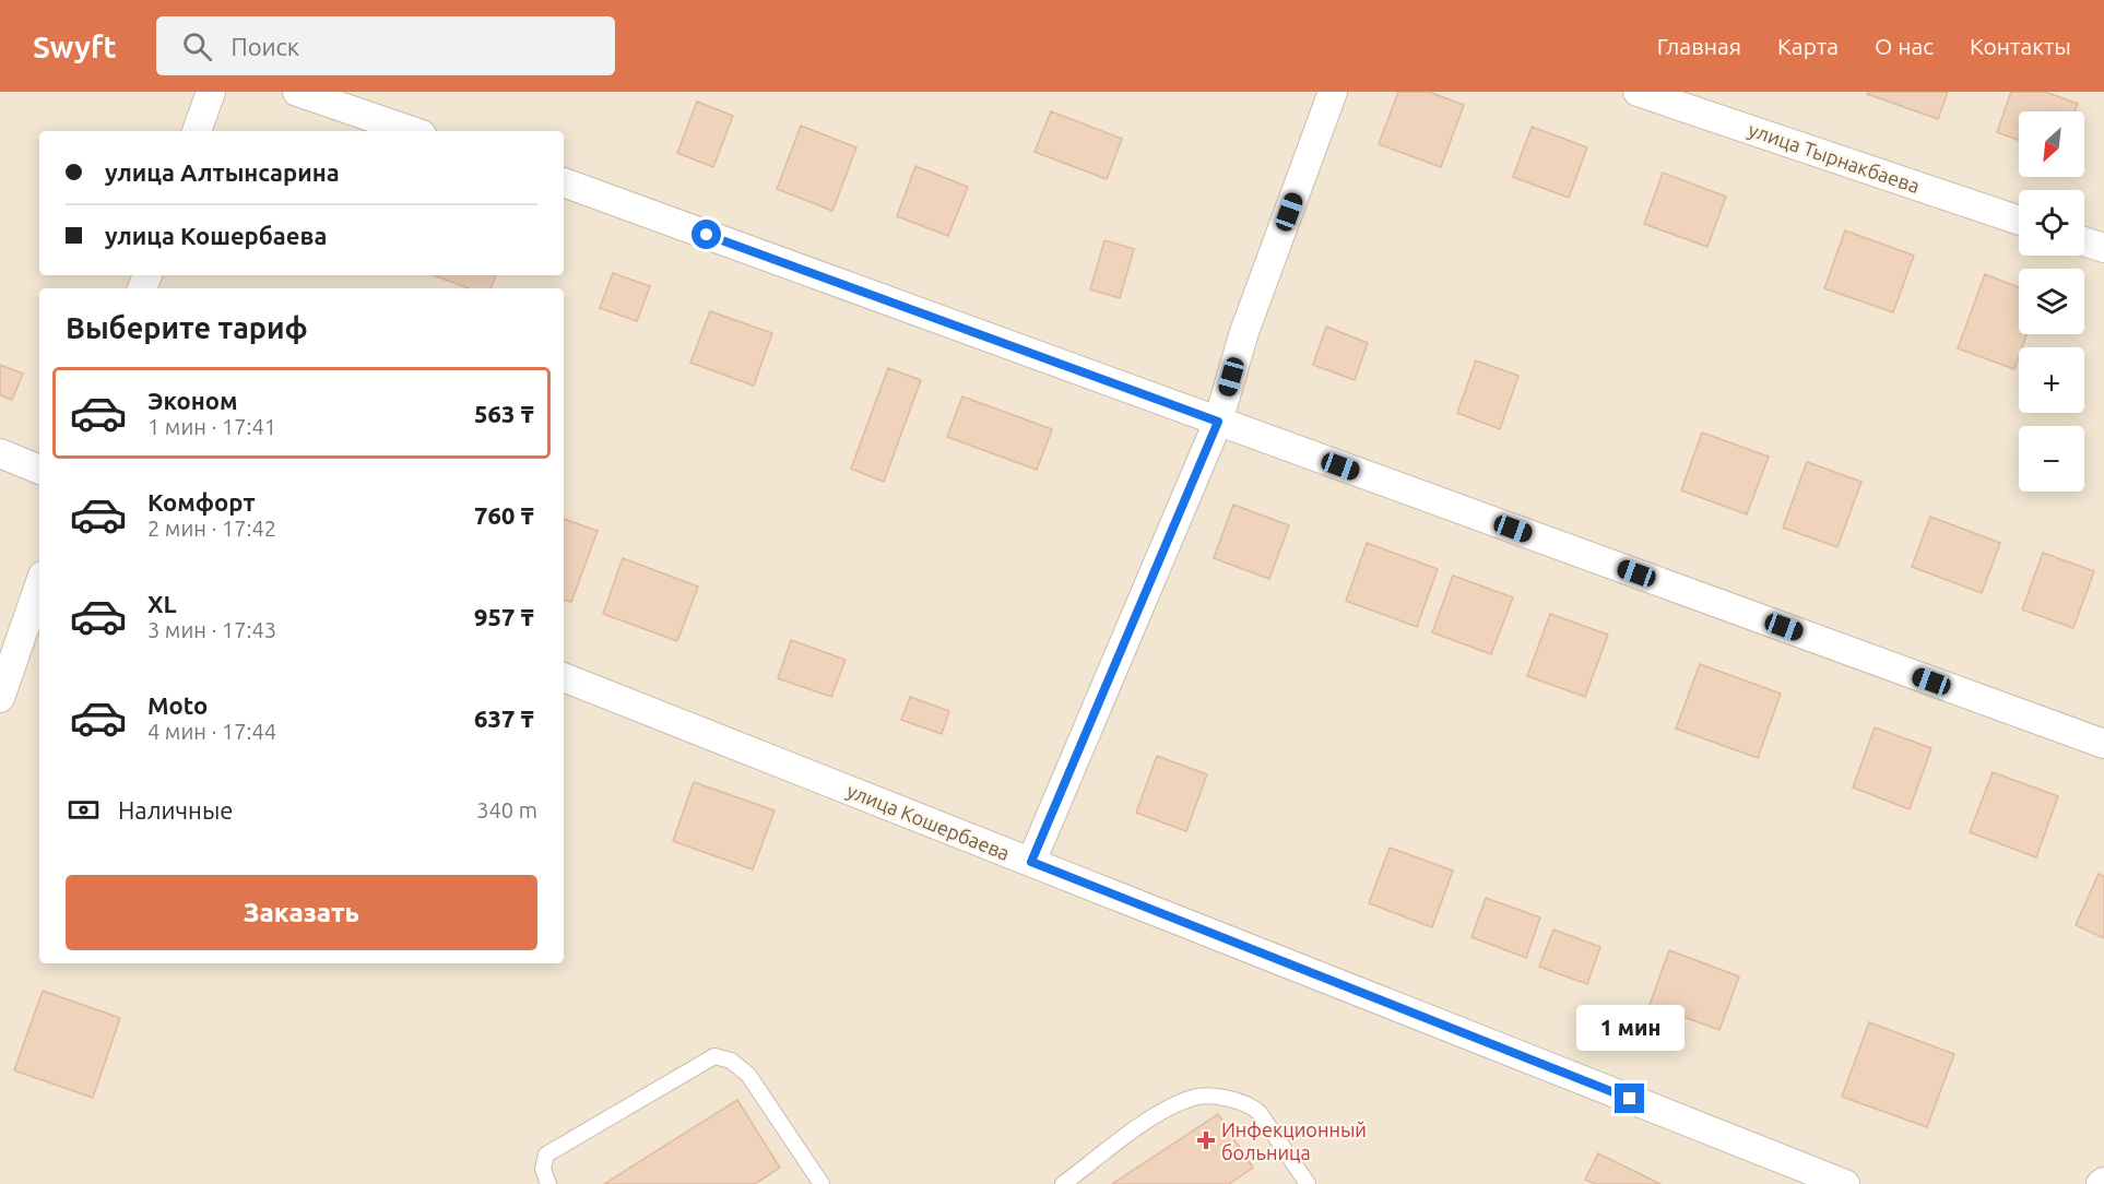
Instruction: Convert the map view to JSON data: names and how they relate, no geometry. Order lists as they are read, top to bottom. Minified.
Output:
{"streets":{"street":["улица Тырнакбаева","улица Кошербаева"]},"places":{"health":["Инфекционный больница"]},"north":"bottom left","page":{"header":"Swyft","search":"Поиск","nav":["Главная","Карта","О нас","Контакты"],"map_buttons":["+","−"],"banner":["улица Алтынсарина","улица Кошербаева"],"heading":"Выберите тариф","list":[{"name":"Эконом","note":"1 мин · 17:41","value":"563 ₸"},{"name":"Комфорт","note":"2 мин · 17:42","value":"760 ₸"},{"name":"XL","note":"3 мин · 17:43","value":"957 ₸"},{"name":"Moto","note":"4 мин · 17:44","value":"637 ₸"}],"pay":["Наличные","340 m"],"buttons":"Заказать","bubble":"1 мин"}}
